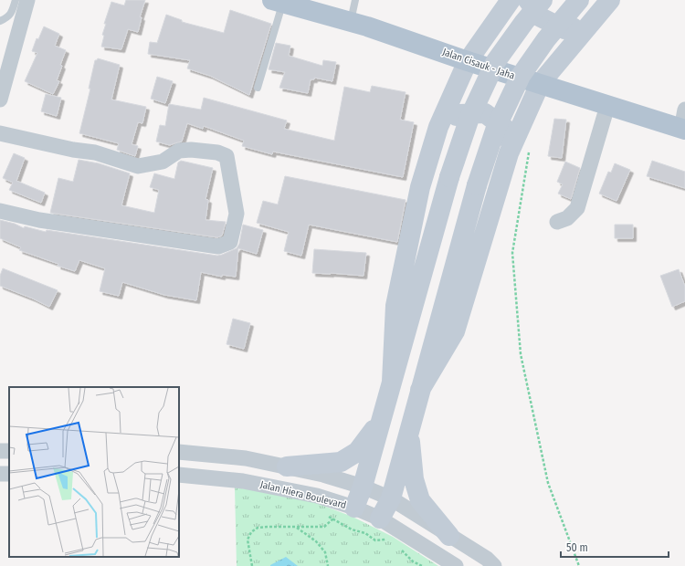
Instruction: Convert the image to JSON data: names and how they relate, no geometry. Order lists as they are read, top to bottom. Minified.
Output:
{"streets":{"main road":["Jalan Cisauk - Jaha"],"street":["Jalan Hiera Boulevard"]},"scale_bar":"50 m"}
